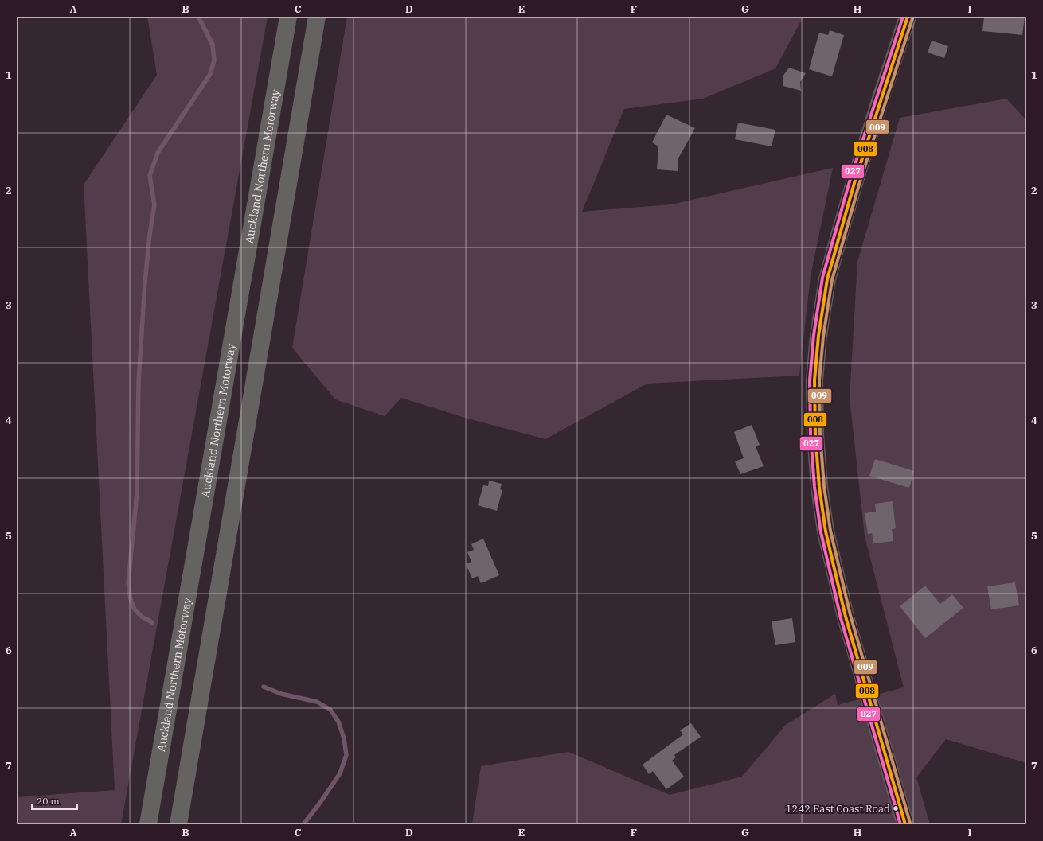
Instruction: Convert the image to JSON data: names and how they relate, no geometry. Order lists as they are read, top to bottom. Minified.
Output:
{"streets":{"highway":["Auckland Northern Motorway"]},"places":["1242 East Coast Road"],"lines":["transit line 008","transit line 027","transit line 009"],"scale_bar":"20 m","grid":{"columns":["A","B","C","D","E","F","G","H","I"],"rows":["1","2","3","4","5","6","7"]}}
